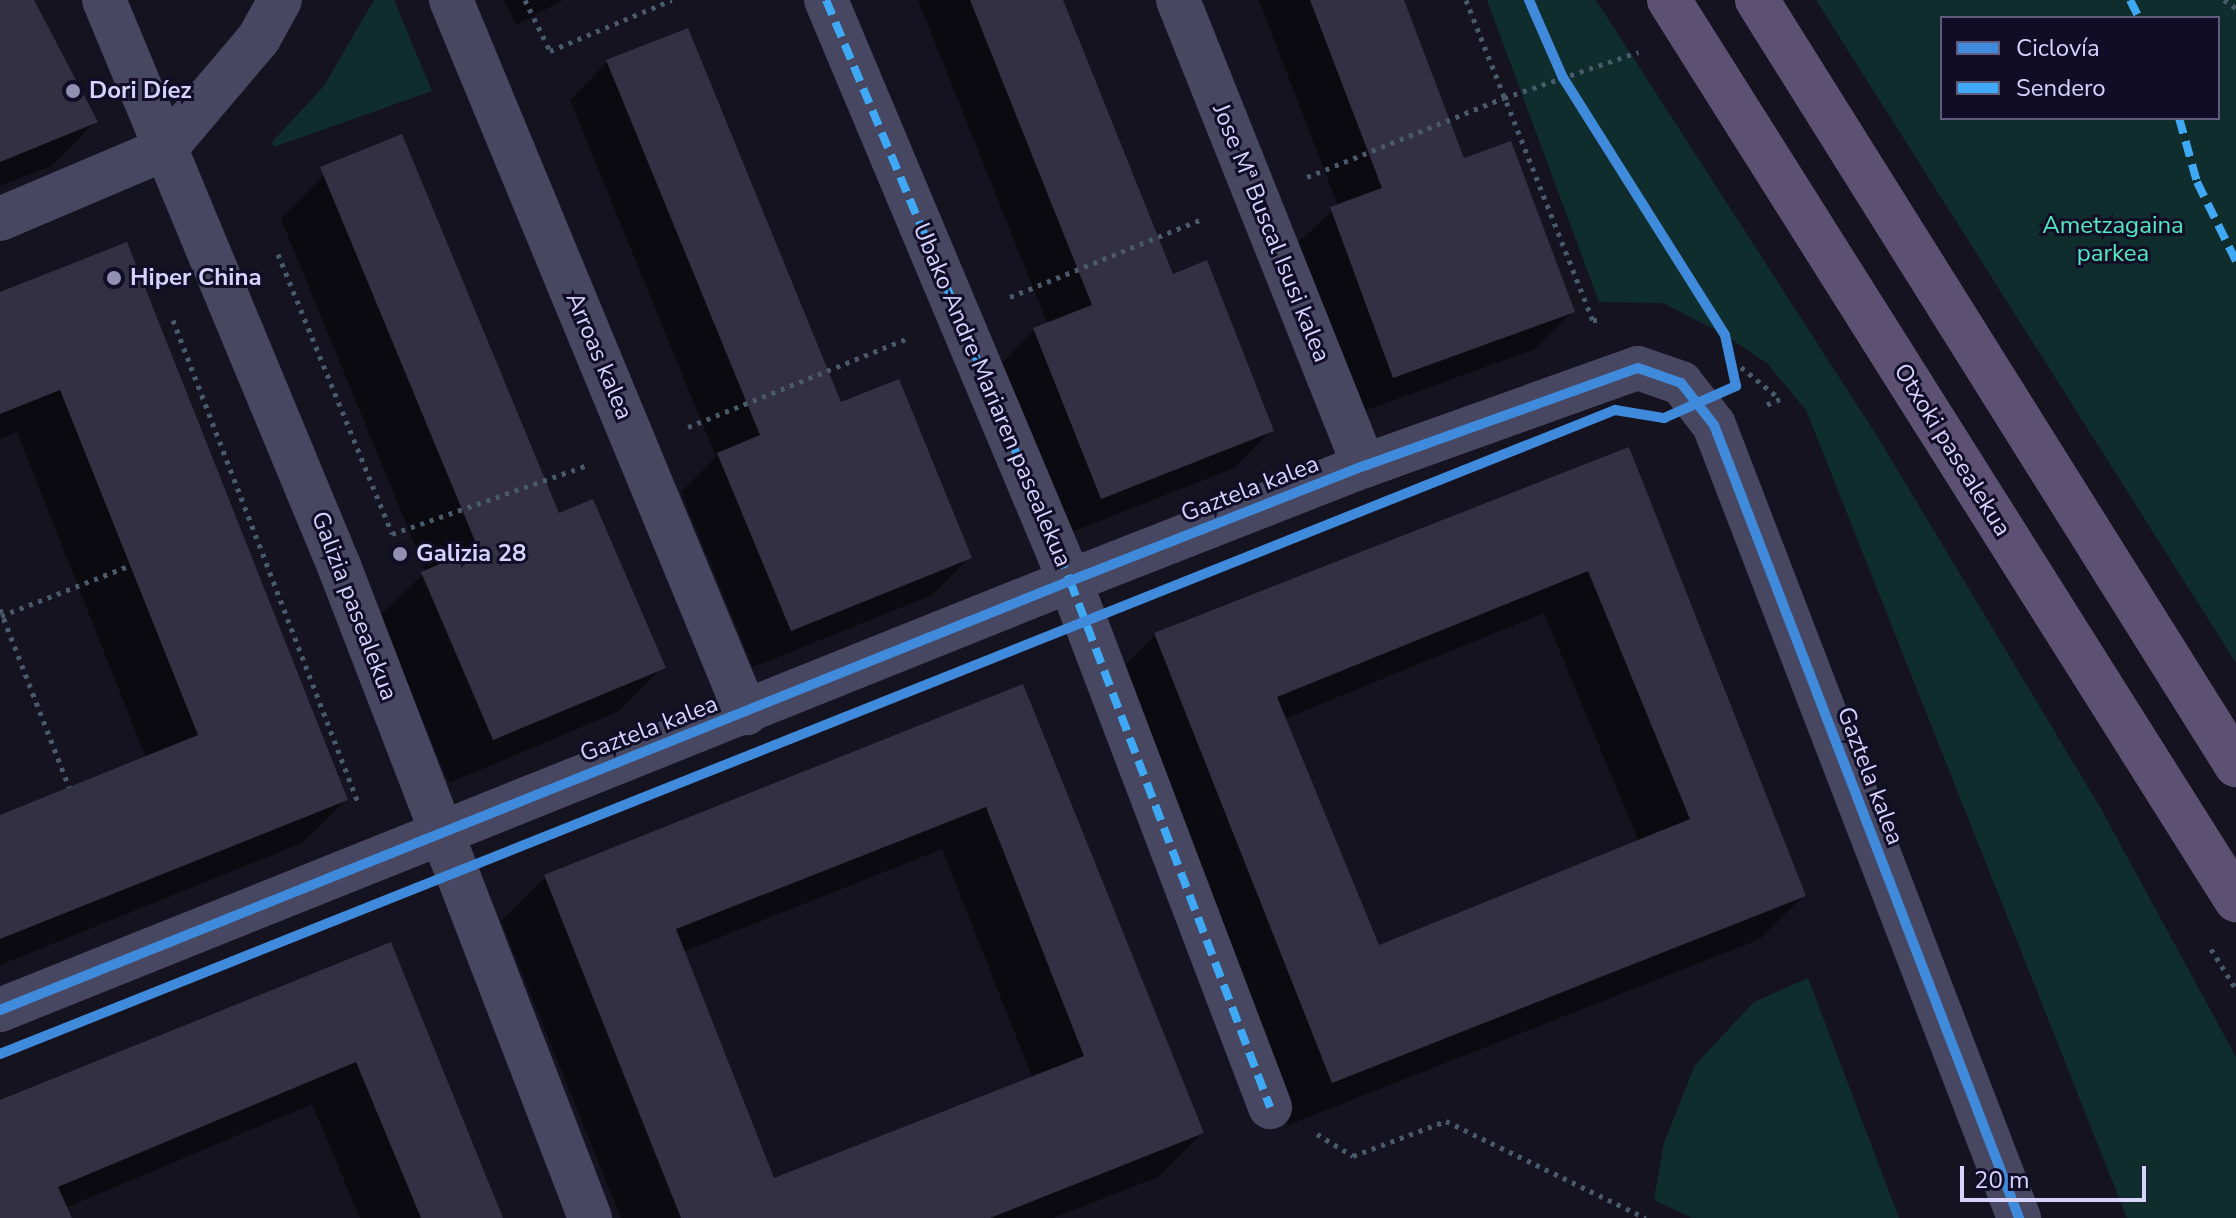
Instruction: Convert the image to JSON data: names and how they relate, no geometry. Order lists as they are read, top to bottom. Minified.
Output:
{"streets":{"main road":["Otxoki pasealekua"],"street":["Jose Mª Buscal Isusi kalea","Arroas kalea","Ubako Andre Mariaren pasealekua","Gaztela kalea","Galizia pasealekua"]},"crossings":[["Jose Mª Buscal Isusi kalea","Gaztela kalea"],["Arroas kalea","Gaztela kalea"],["Ubako Andre Mariaren pasealekua","Gaztela kalea"],["Gaztela kalea","Galizia pasealekua"]],"parks":["Ametzagaina parkea"],"places":["Dori Díez","Hiper China","Galizia 28"],"legend":["Ciclovía","Sendero"],"scale_bar":"20 m"}
